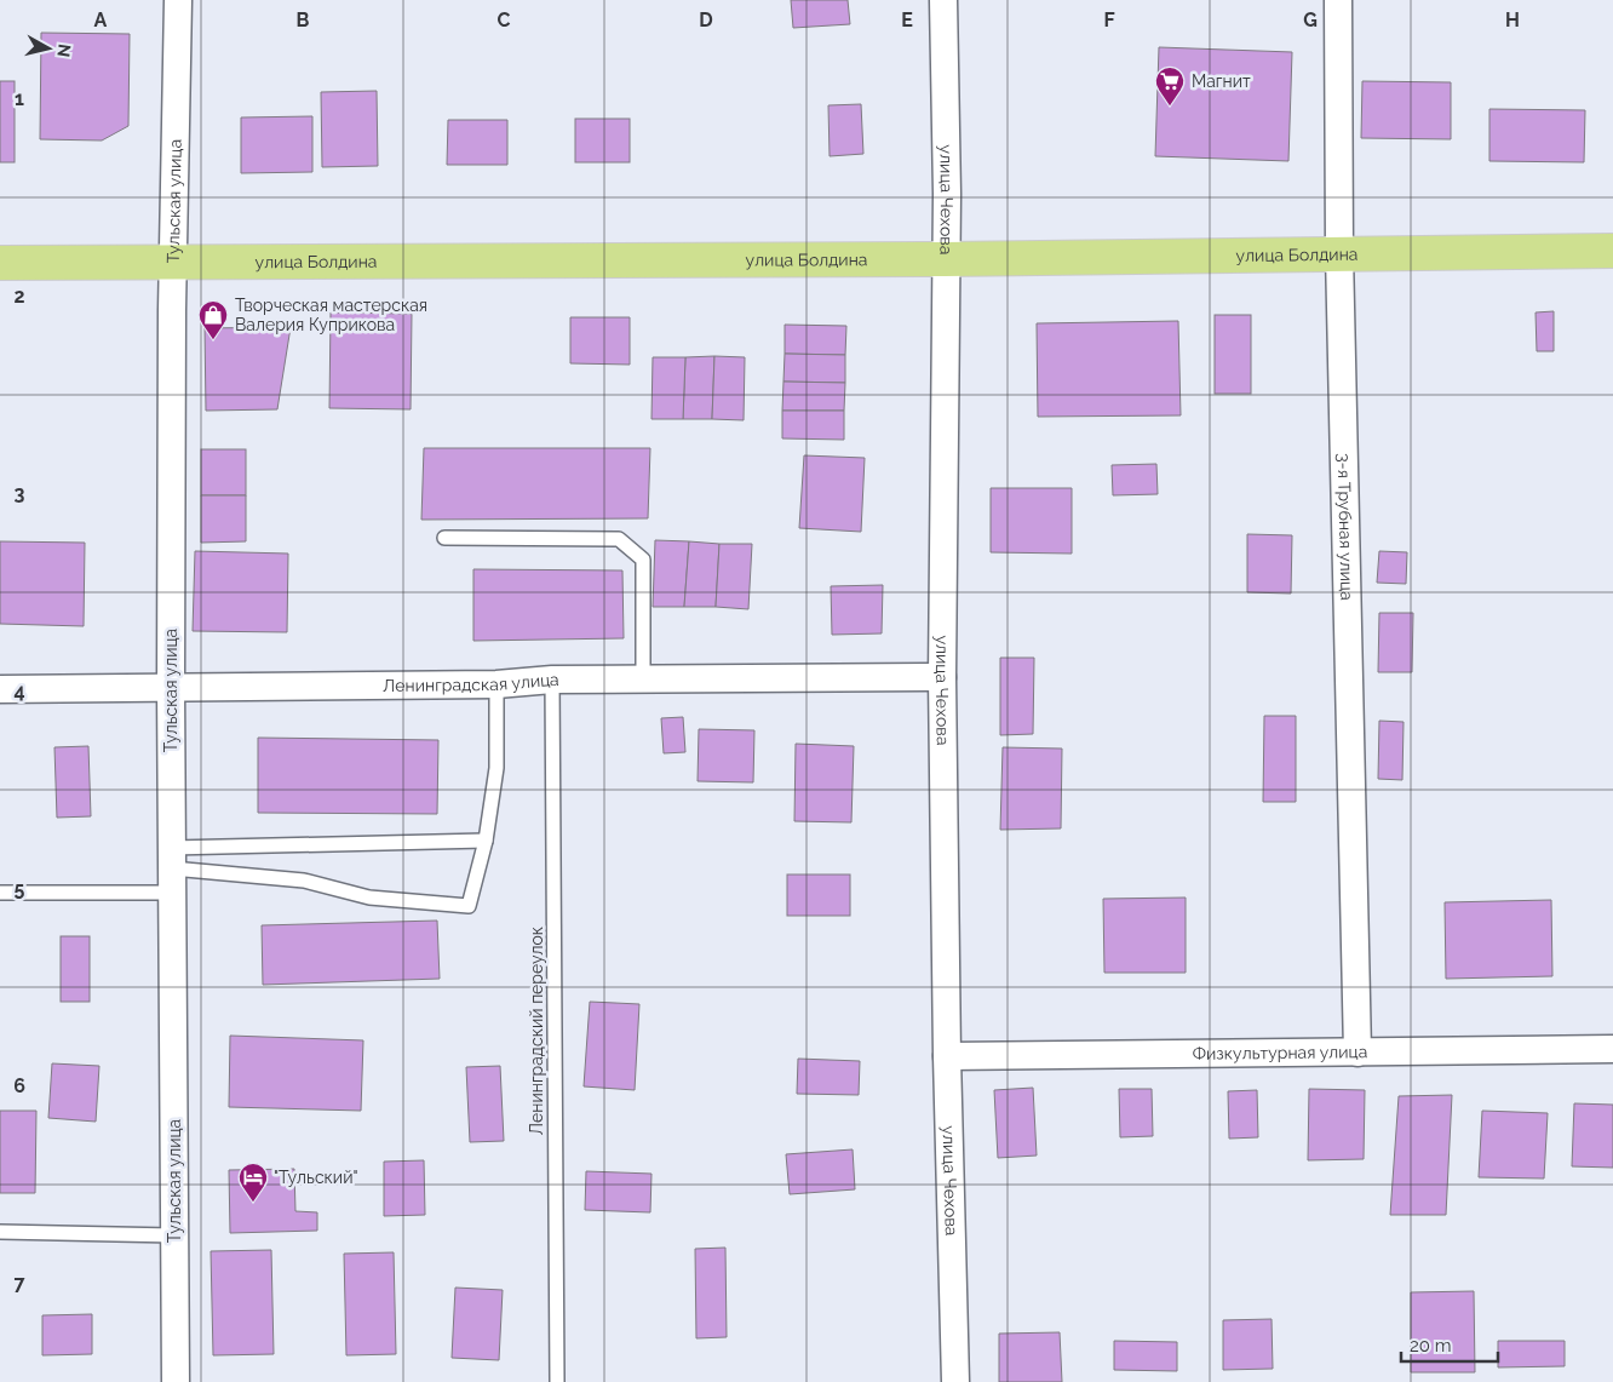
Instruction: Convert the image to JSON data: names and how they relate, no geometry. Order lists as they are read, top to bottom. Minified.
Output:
{"streets":{"main road":["улица Болдина"],"street":["Тульская улица","улица Чехова","3-я Трубная улица","Ленинградская улица","Физкультурная улица"],"lane":["Ленинградский переулок"]},"crossings":[["Тульская улица","улица Болдина"],["Тульская улица","Ленинградская улица"],["улица Чехова","улица Болдина"],["улица Чехова","Ленинградская улица"],["улица Чехова","Физкультурная улица"],["улица Болдина","3-я Трубная улица"],["3-я Трубная улица","Физкультурная улица"],["Ленинградская улица","Ленинградский переулок"]],"places":{"supermarket":["Магнит"],"shop":["Творческая мастерская Валерия Куприкова"],"hotel":["\"Тульский\""]},"scale_bar":"20 m","north":"right","grid":{"columns":["A","B","C","D","E","F","G","H"],"rows":["1","2","3","4","5","6","7"]}}
